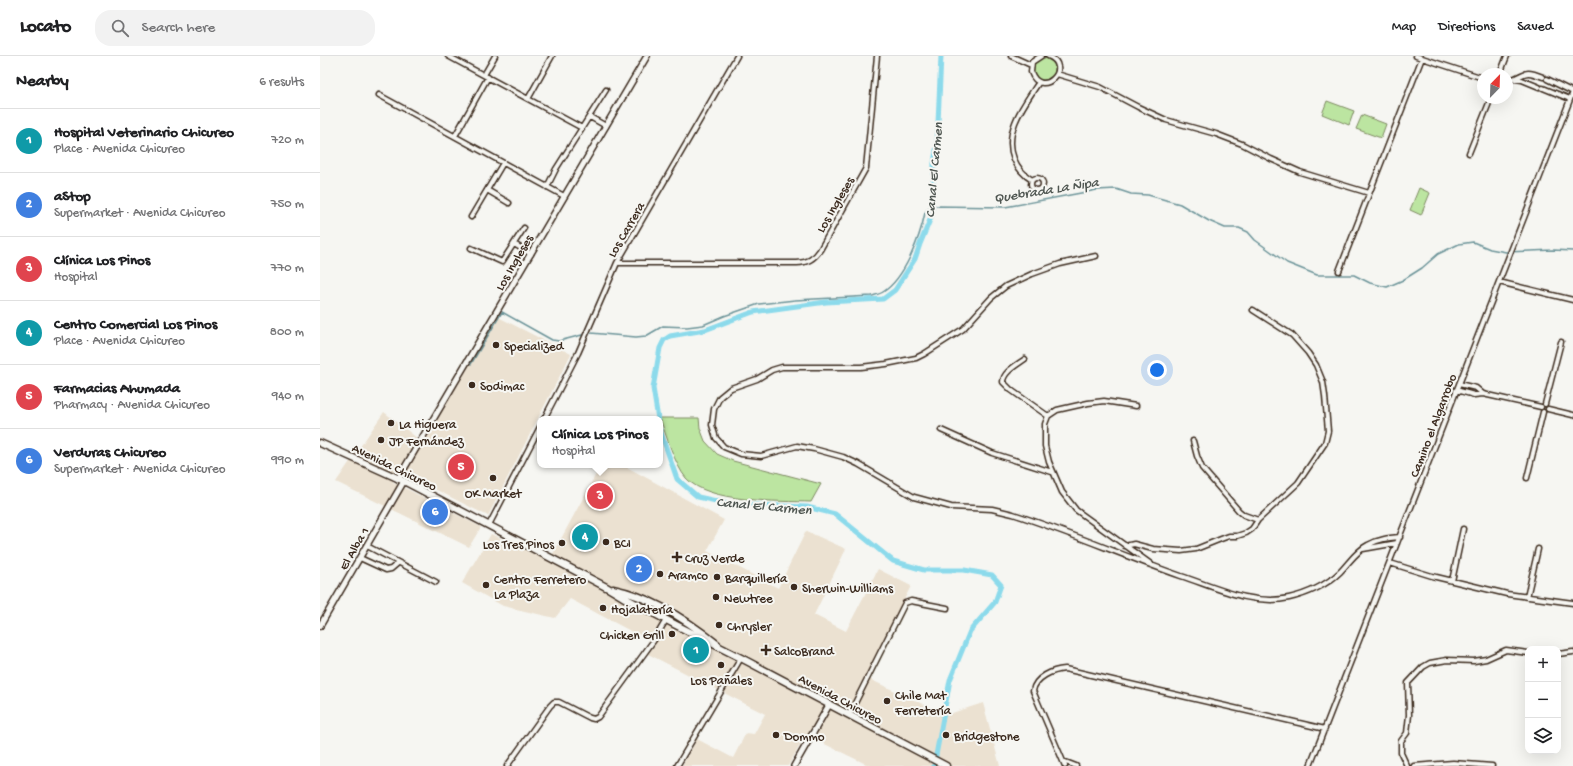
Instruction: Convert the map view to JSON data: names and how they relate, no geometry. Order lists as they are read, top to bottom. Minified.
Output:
{"streets":{"main road":["Avenida Chicureo"],"street":["Los Ingleses","Los Carrera","Camino el Algarrobo","El Alba 1"]},"crossings":[["Los Ingleses","Los Carrera"],["Los Ingleses","Avenida Chicureo"],["Los Ingleses","El Alba 1"],["Avenida Chicureo","El Alba 1"]],"water":["Canal El Carmen","Quebrada La Ñipa"],"places":{"other":["Specialized","Sodimac","La Higuera","JP Fernández","OK Market","BCI","Los Tres Pinos","Aramco","Barquillería","Centro Ferretero La Plaza","Sherwin-Williams","Newtree","Hojalatería","Chrysler","Chicken Grill","Los Pañales","Chile Mat Ferretería","Dommo","Bridgestone"],"health":["Cruz Verde","SalcoBrand"]},"north":"top right","page":{"header":"Locato","search":"Search here","nav":["Map","Directions","Saved"],"heading":["Nearby","6 results"],"list":[{"mark":"1","name":"Hospital Veterinario Chicureo","note":"Place · Avenida Chicureo","value":"720 m"},{"mark":"2","name":"aStop","note":"Supermarket · Avenida Chicureo","value":"750 m"},{"mark":"3","name":"Clínica Los Pinos","note":"Hospital","value":"770 m"},{"mark":"4","name":"Centro Comercial Los Pinos","note":"Place · Avenida Chicureo","value":"800 m"},{"mark":"5","name":"Farmacias Ahumada","note":"Pharmacy · Avenida Chicureo","value":"940 m"},{"mark":"6","name":"Verduras Chicureo","note":"Supermarket · Avenida Chicureo","value":"990 m"}],"popup":["Clínica Los Pinos","Hospital"],"pins":["5","3","6","4","2","1"],"map_buttons":["+","−"]}}
